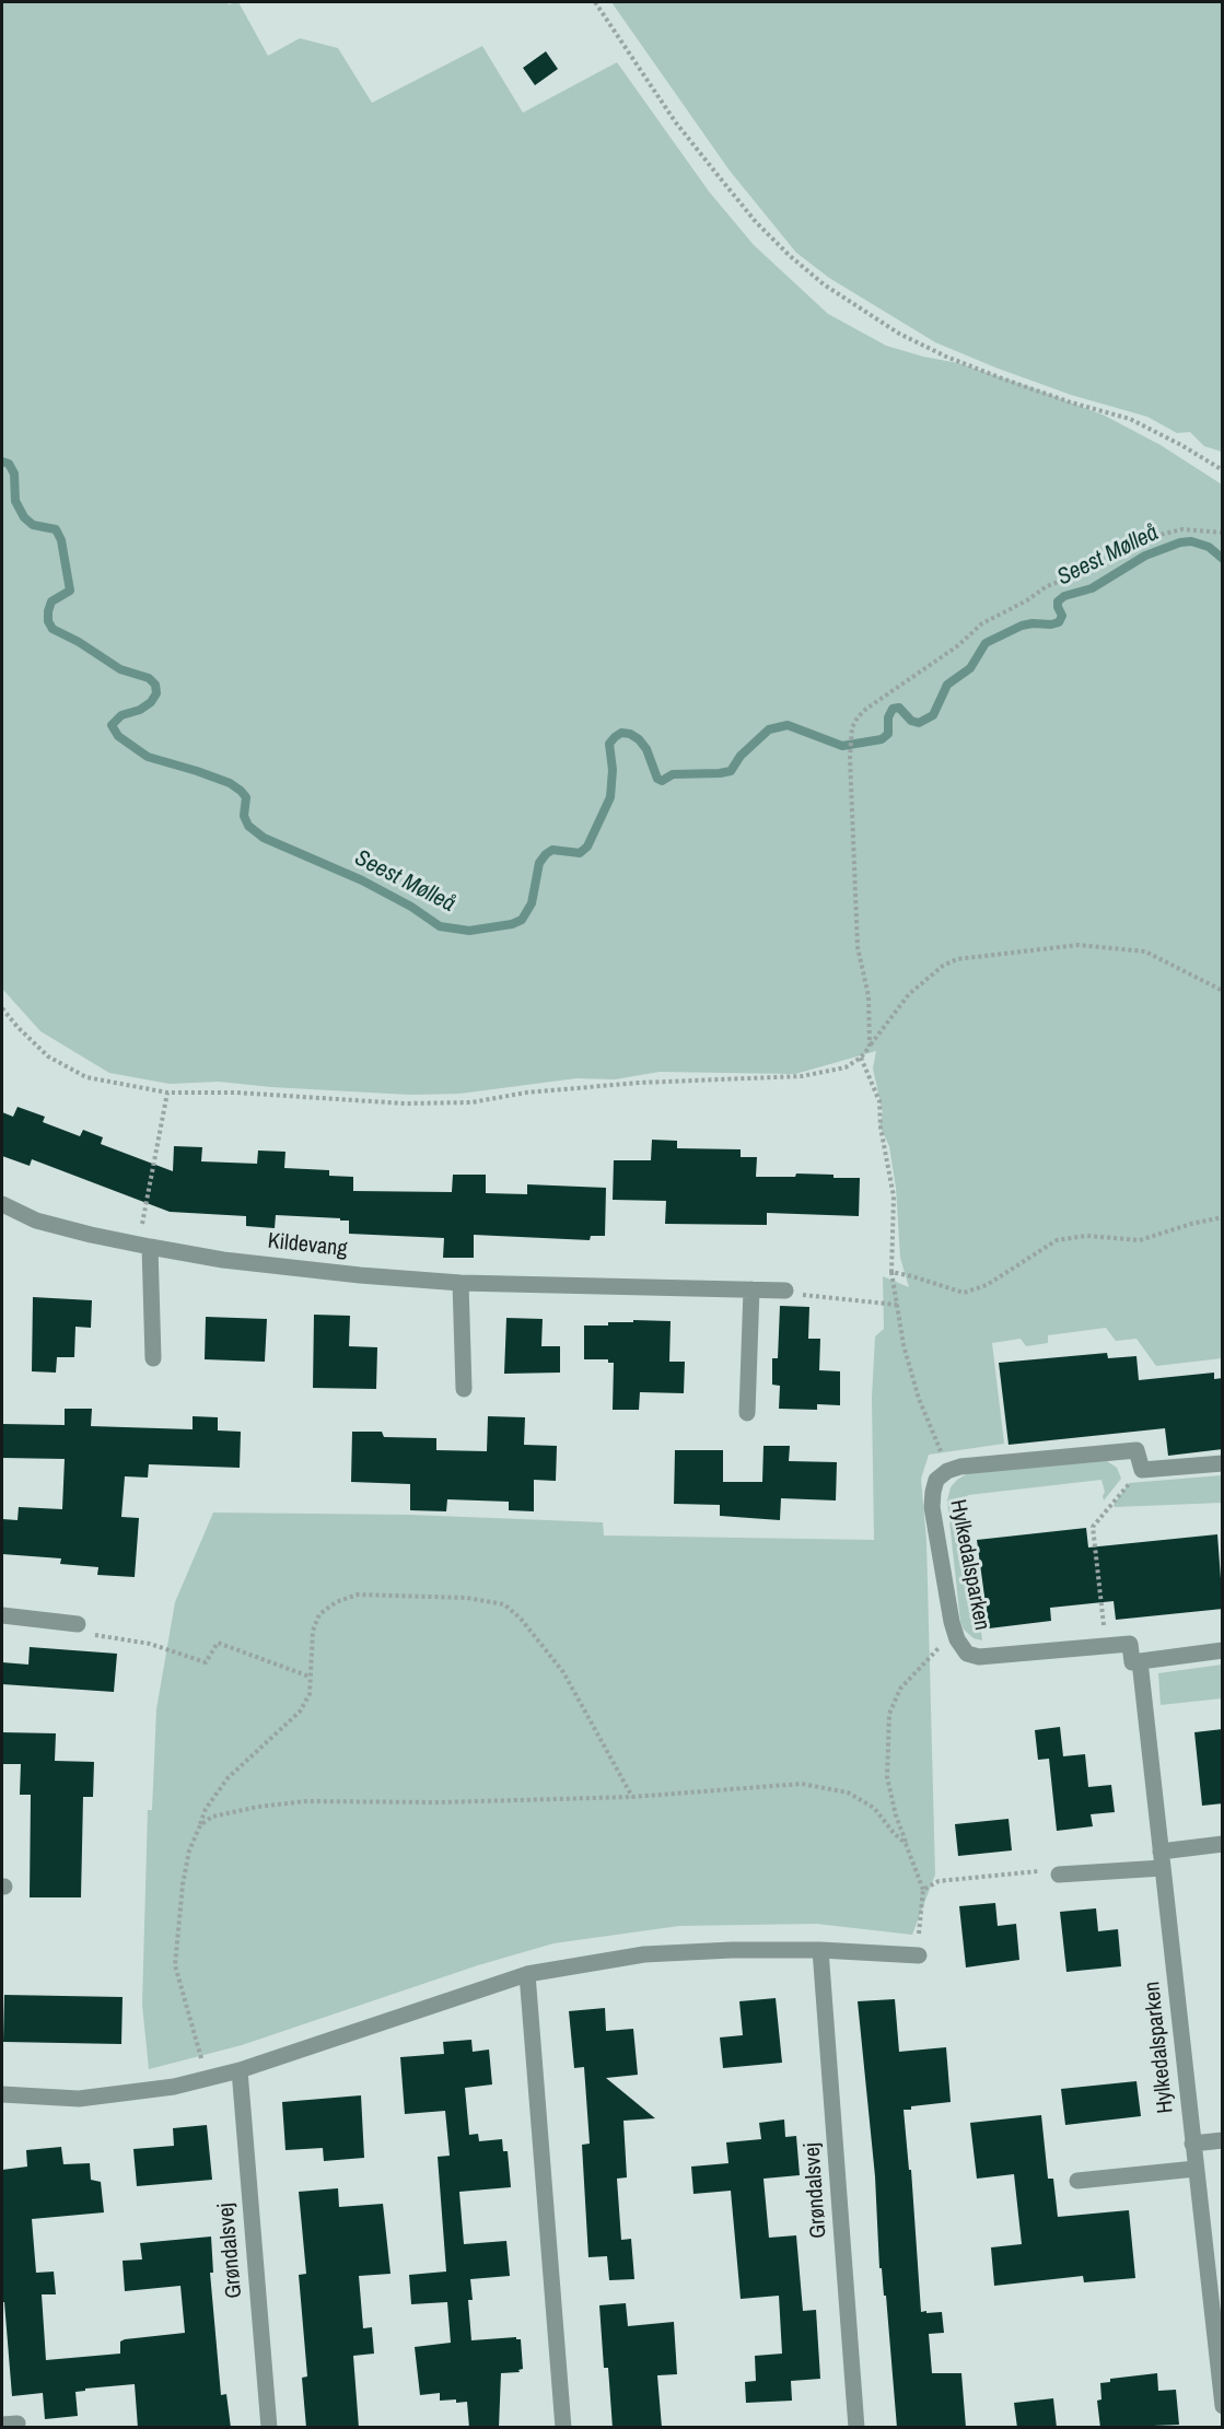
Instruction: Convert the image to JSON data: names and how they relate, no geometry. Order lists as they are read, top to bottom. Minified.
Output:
{"streets":{"street":["Kildevang","Hylkedalsparken","Grøndalsvej"]},"water":["Seest Mølleå"]}
